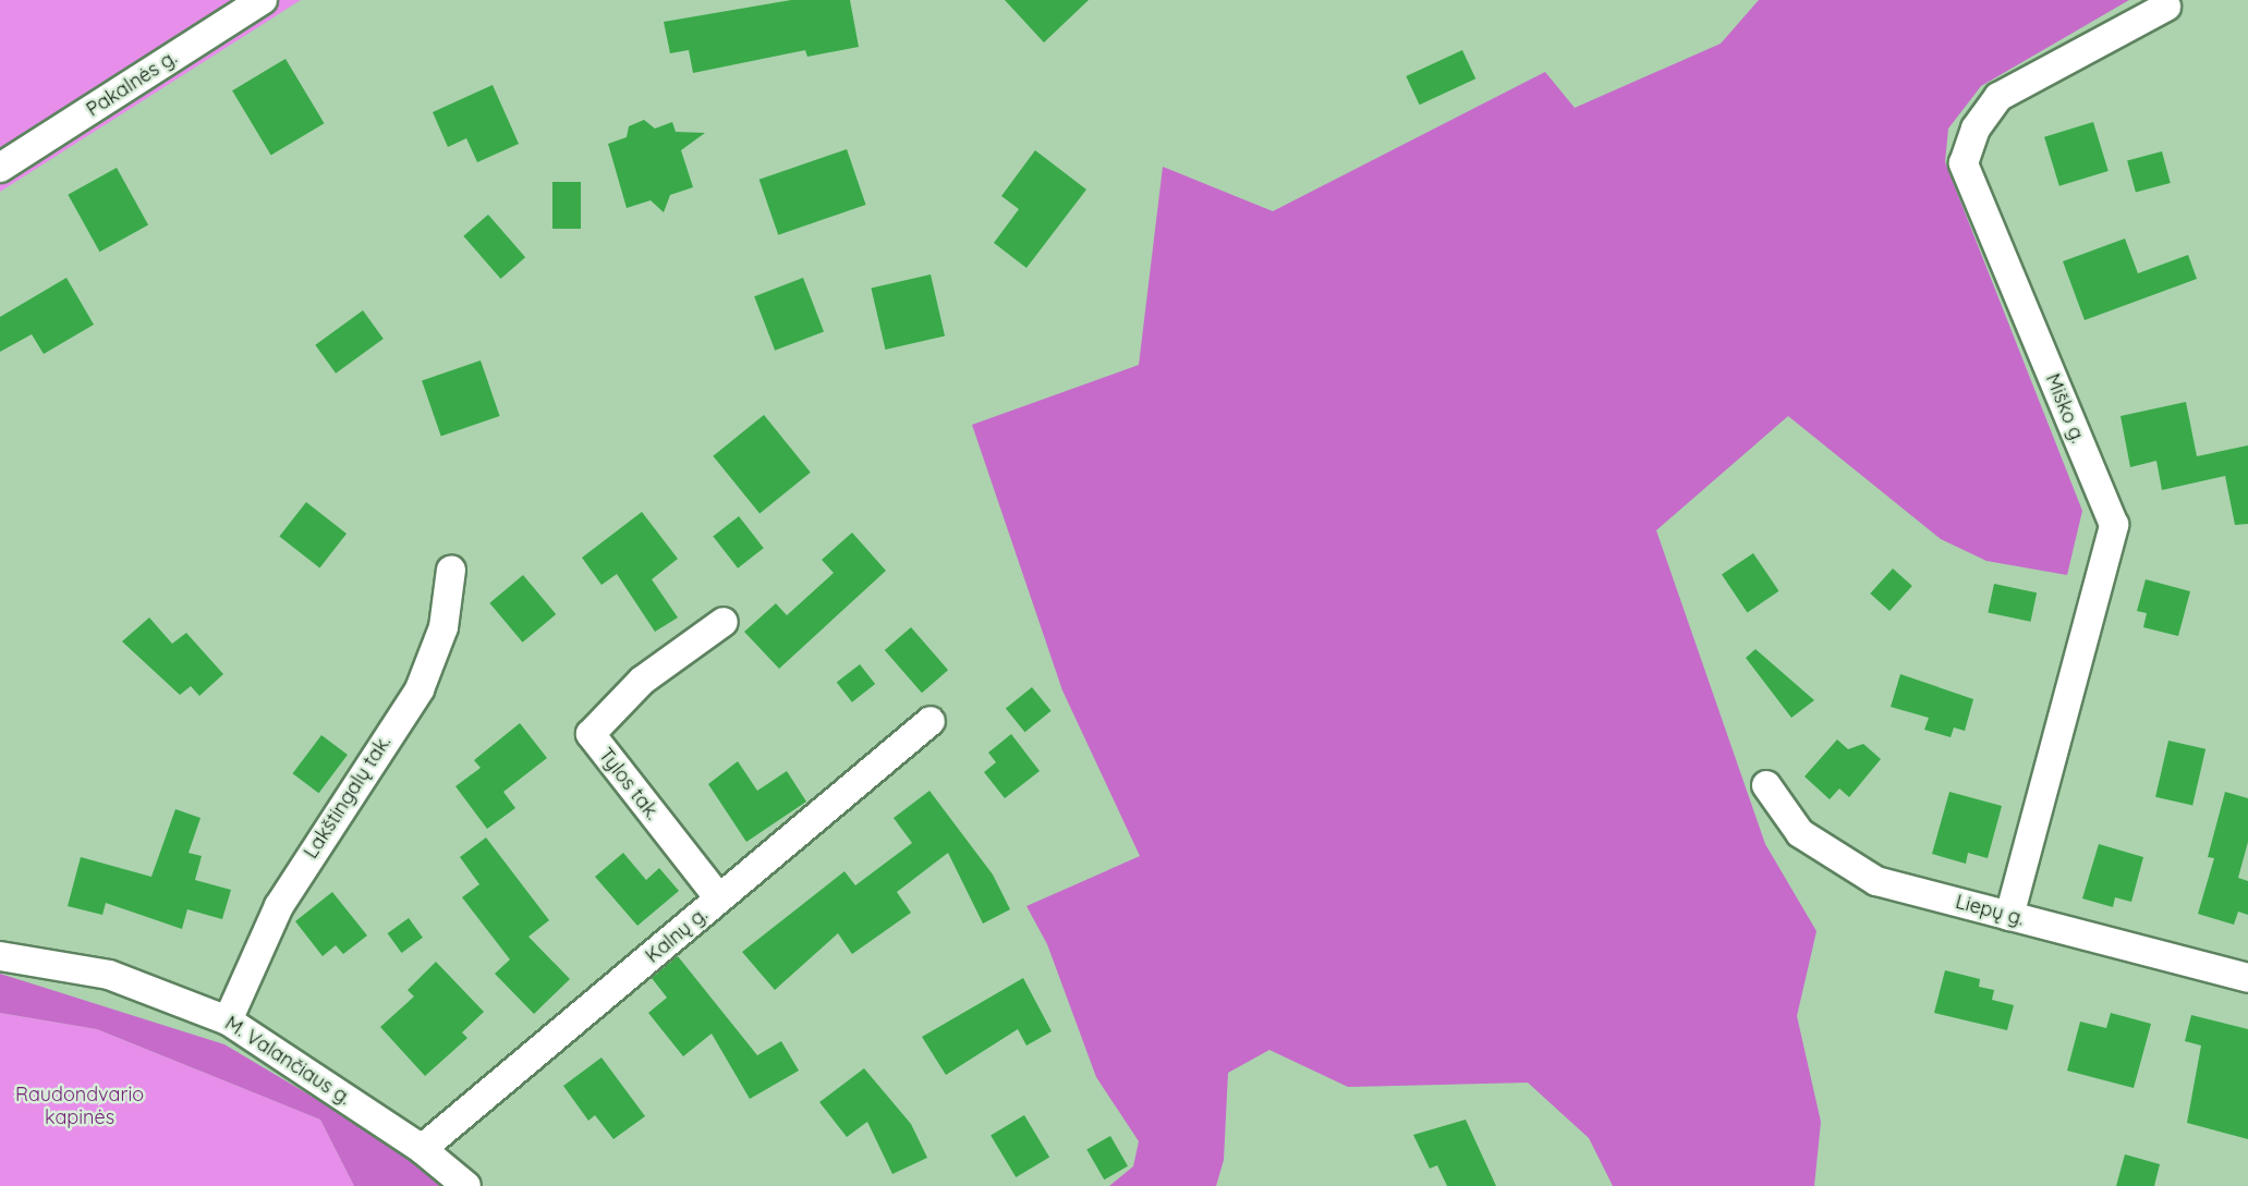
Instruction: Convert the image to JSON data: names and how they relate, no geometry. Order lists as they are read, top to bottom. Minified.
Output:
{"streets":{"street":["Pakalnės g.","Miško g.","Tylos tak.","Lakštingalų tak.","Liepų g.","Kalnų g.","M. Valančiaus g."]},"crossings":[["Miško g.","Liepų g."],["Tylos tak.","Kalnų g."],["Lakštingalų tak.","M. Valančiaus g."],["Kalnų g.","M. Valančiaus g."]],"parks":["Raudondvario kapinės"]}
